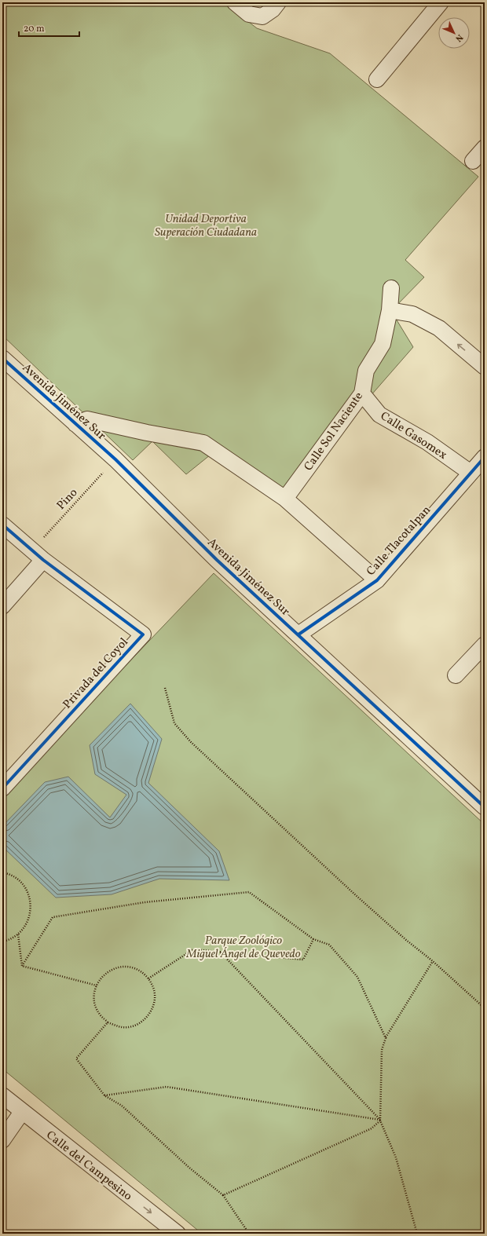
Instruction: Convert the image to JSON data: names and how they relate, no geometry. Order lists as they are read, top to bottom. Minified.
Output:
{"streets":{"street":["Avenida Jiménez Sur","Calle Sol Naciente","Calle Gasomex","Calle Tlacotalpan","Privada del Coyol","Calle del Campesino"],"path":["Pino"]},"crossings":[["Avenida Jiménez Sur","Pino"],["Avenida Jiménez Sur","Calle Tlacotalpan"],["Calle Sol Naciente","Calle Gasomex"],["Calle Gasomex","Calle Tlacotalpan"],["Pino","Privada del Coyol"]],"one_way":["Calle del Campesino"],"parks":["Unidad Deportiva Superación Ciudadana","Parque Zoológico Miguel Ángel de Quevedo"],"scale_bar":"20 m","north":"bottom right"}
